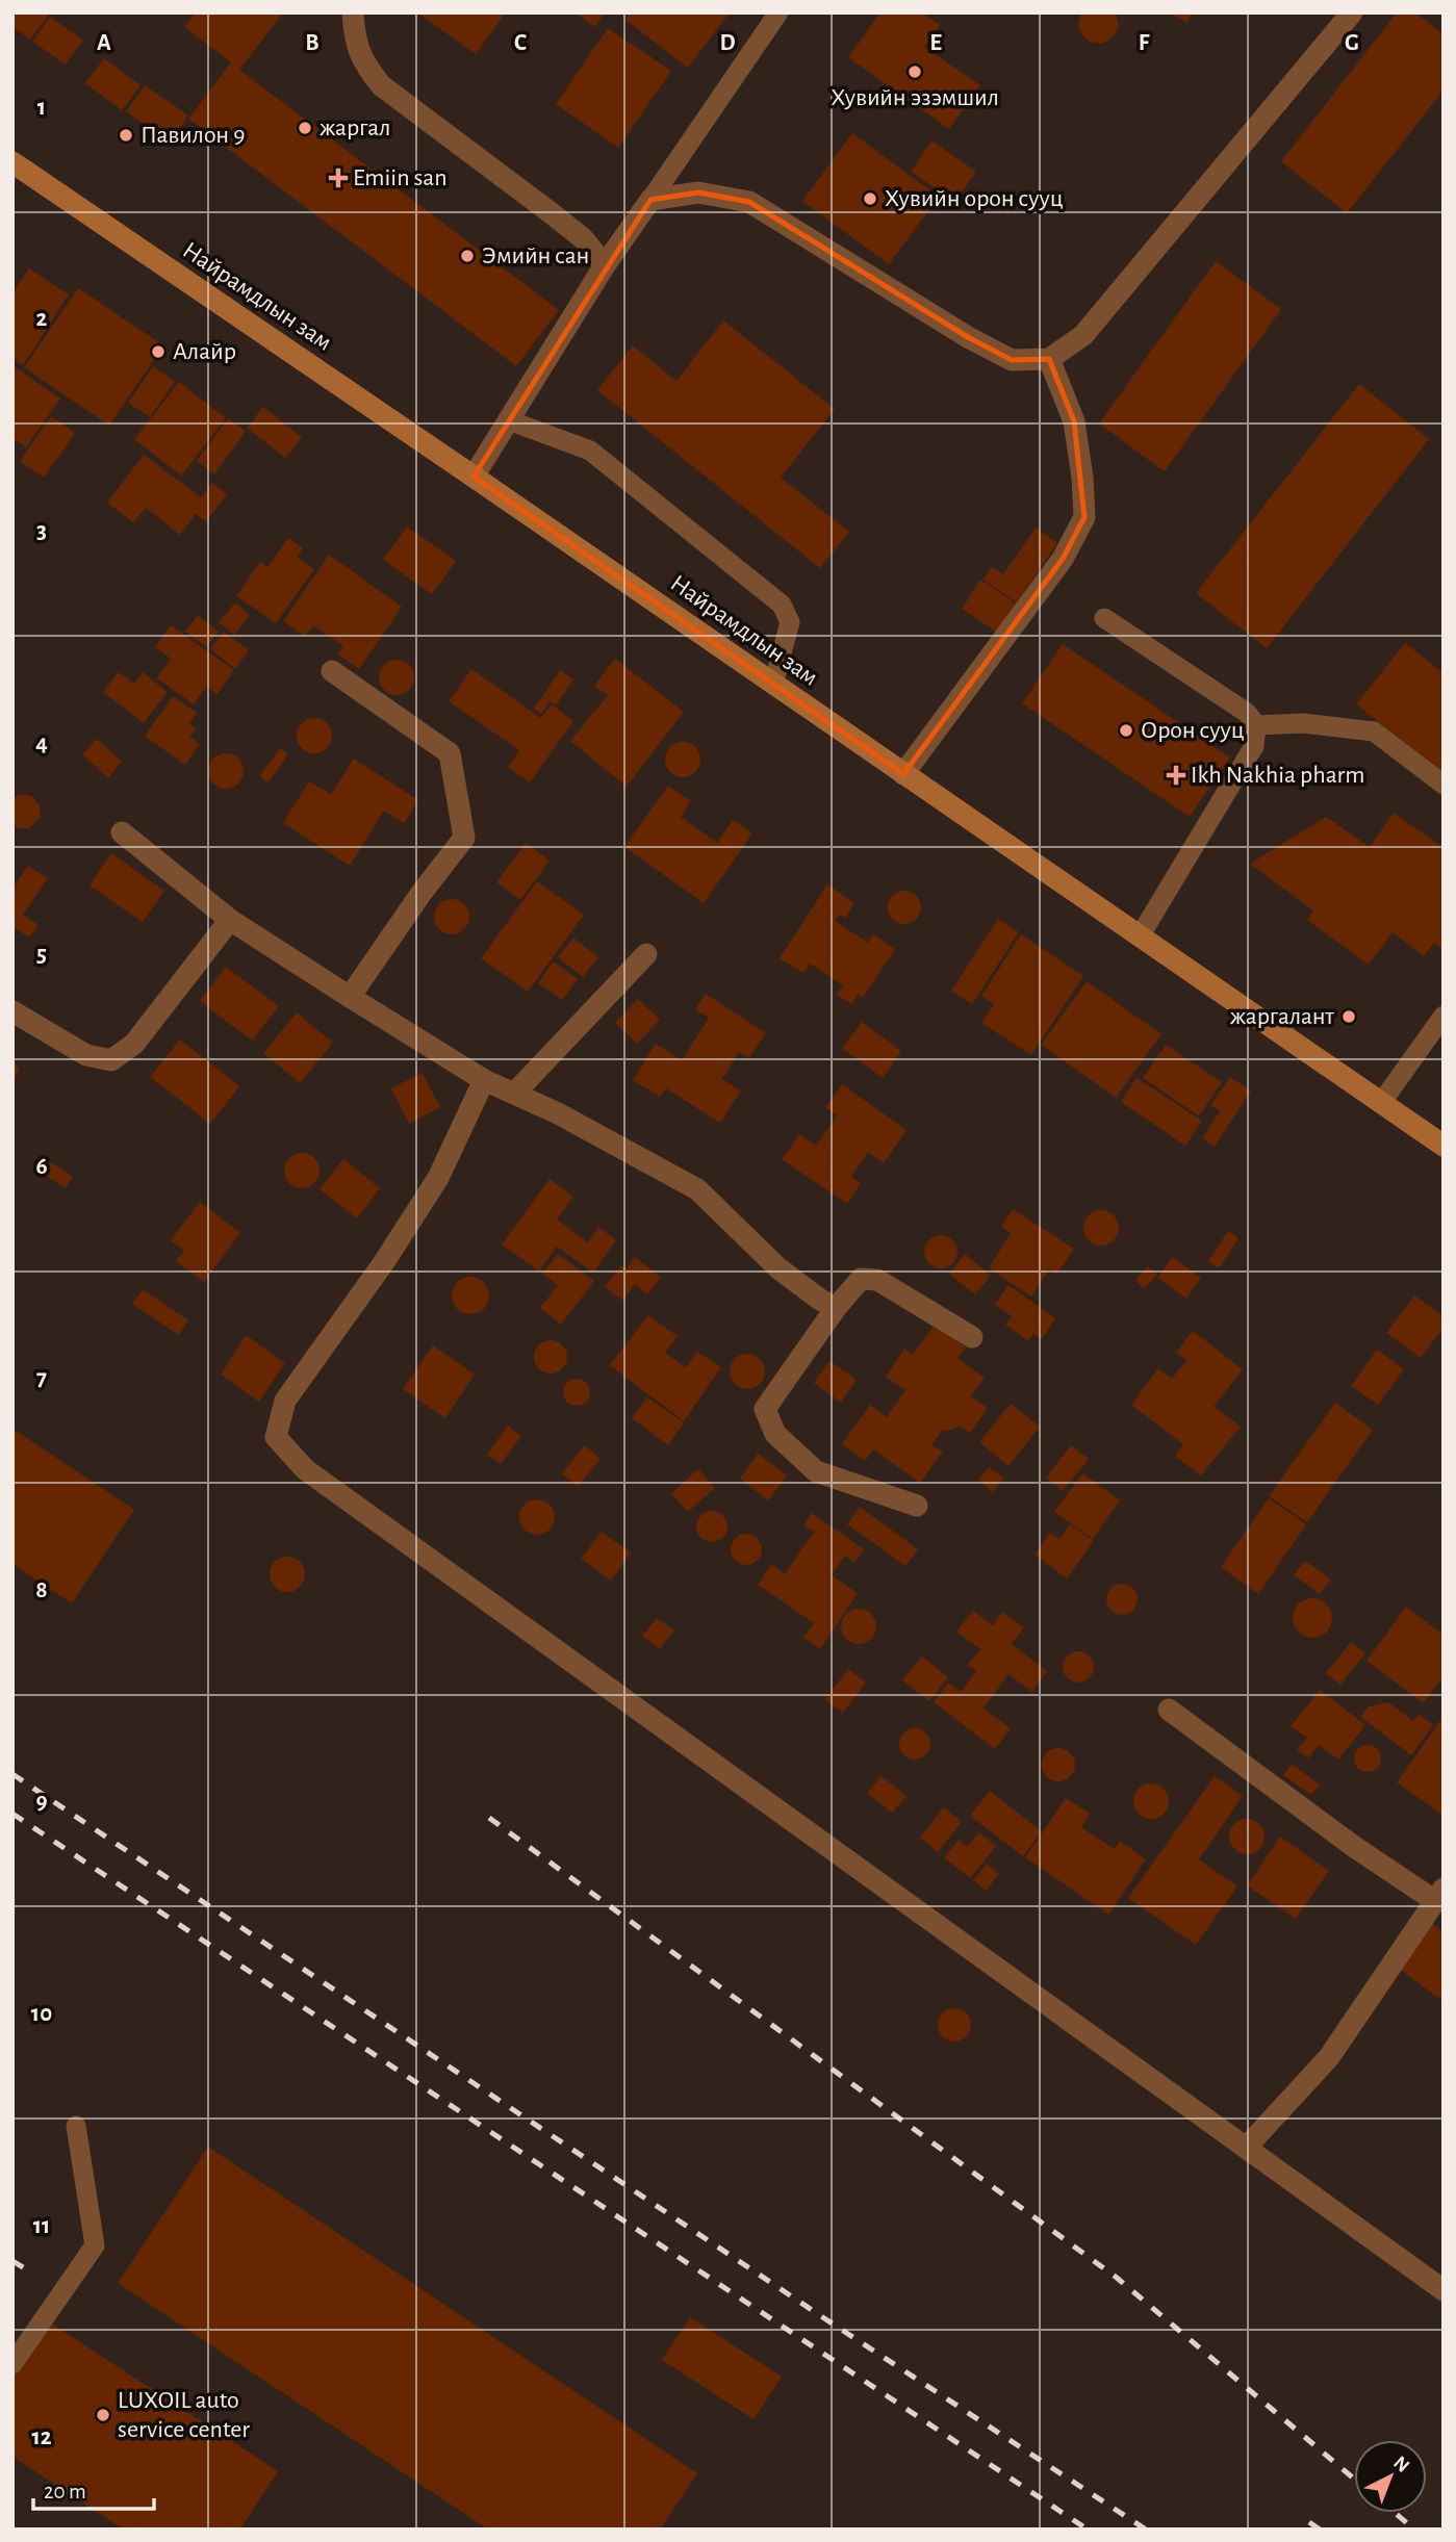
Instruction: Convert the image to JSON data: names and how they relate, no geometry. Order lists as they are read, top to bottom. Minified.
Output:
{"streets":{"main road":["Найрамдлын зам"]},"places":{"other":["Хувийн эзэмшил","жаргал","Павилон 9","Хувийн орон сууц","Эмийн сан","Алайр","Орон сууц","жаргалант","LUXOIL auto service center"],"health":["Emiin san","Ikh Nakhia pharm"]},"scale_bar":"20 m","north":"top right","grid":{"columns":["A","B","C","D","E","F","G"],"rows":["1","2","3","4","5","6","7","8","9","10","11","12"]}}
